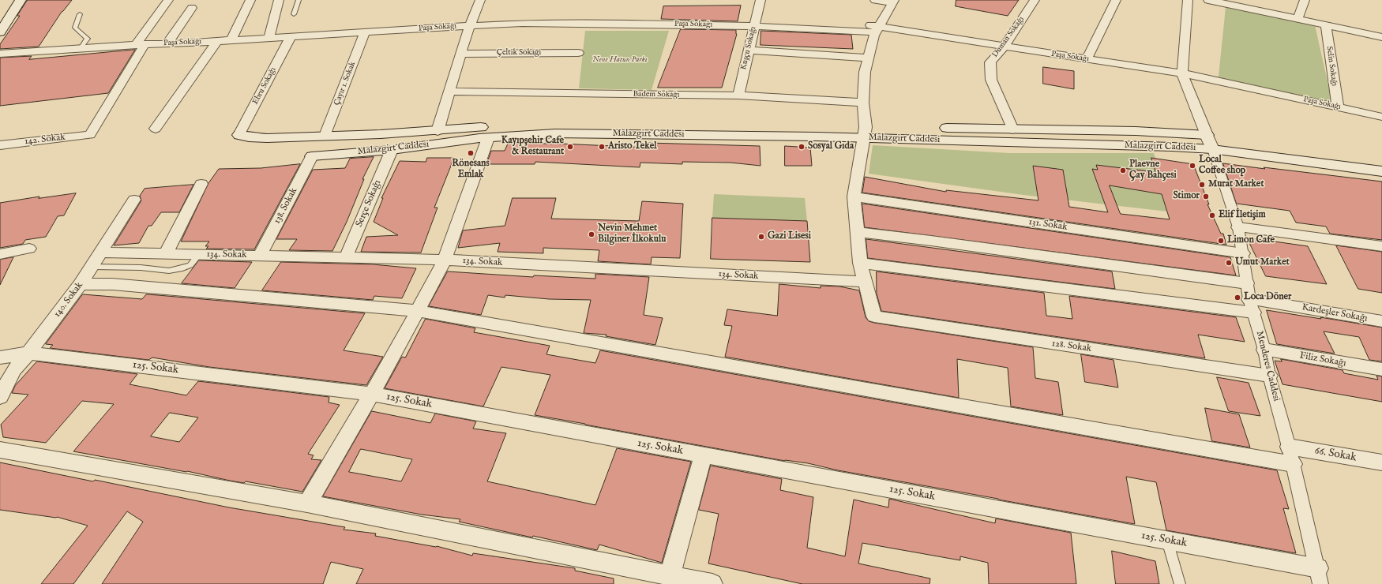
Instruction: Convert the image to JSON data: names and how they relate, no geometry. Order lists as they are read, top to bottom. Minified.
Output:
{"streets":{"main road":["Malazgirt Caddesi"],"street":["Paşa Sokağı","Duman Sokağı","Kuşçu Sokağı","Çeltik Sokağı","Selin Sokağı","Çayır 1. Sokak","Ebru Sokağı","Badem Sokağı","142. Sokak","Serçe Sokağı","138. Sokak","131. Sokak","134. Sokak","140. Sokak","Kardeşler Sokağı","128. Sokak","Filiz Sokağı","Menderes Caddesi","125. Sokak","66. Sokak"]},"crossings":[["Paşa Sokağı","Duman Sokağı"],["Paşa Sokağı","Kuşçu Sokağı"],["Paşa Sokağı","Selin Sokağı"],["Paşa Sokağı","Çayır 1. Sokak"],["Paşa Sokağı","Ebru Sokağı"],["Paşa Sokağı","142. Sokak"],["Duman Sokağı","Malazgirt Caddesi"],["Kuşçu Sokağı","Badem Sokağı"],["Çayır 1. Sokak","Malazgirt Caddesi"],["Ebru Sokağı","Malazgirt Caddesi"],["Malazgirt Caddesi","Serçe Sokağı"],["Malazgirt Caddesi","138. Sokak"],["Malazgirt Caddesi","Menderes Caddesi"],["Serçe Sokağı","134. Sokak"],["138. Sokak","134. Sokak"],["131. Sokak","Menderes Caddesi"],["134. Sokak","140. Sokak"],["134. Sokak","128. Sokak"],["140. Sokak","125. Sokak"],["Kardeşler Sokağı","Menderes Caddesi"],["128. Sokak","Menderes Caddesi"],["Filiz Sokağı","Menderes Caddesi"],["Menderes Caddesi","125. Sokak"],["Menderes Caddesi","66. Sokak"]],"parks":["Nene Hatun Parkı"],"places":["Kayıpşehir Cafe & Restaurant","Aristo Tekel","Sosyal Gıda","Rönesans Emlak","Local Coffee shop","Plaevne Çay Bahçesi","Murat Market","Stimor","Elif İletişim","Nevin Mehmet Bilginer İlkokulu","Gazi Lisesi","Limon Cafe","Umut Market","Loca Döner"]}
